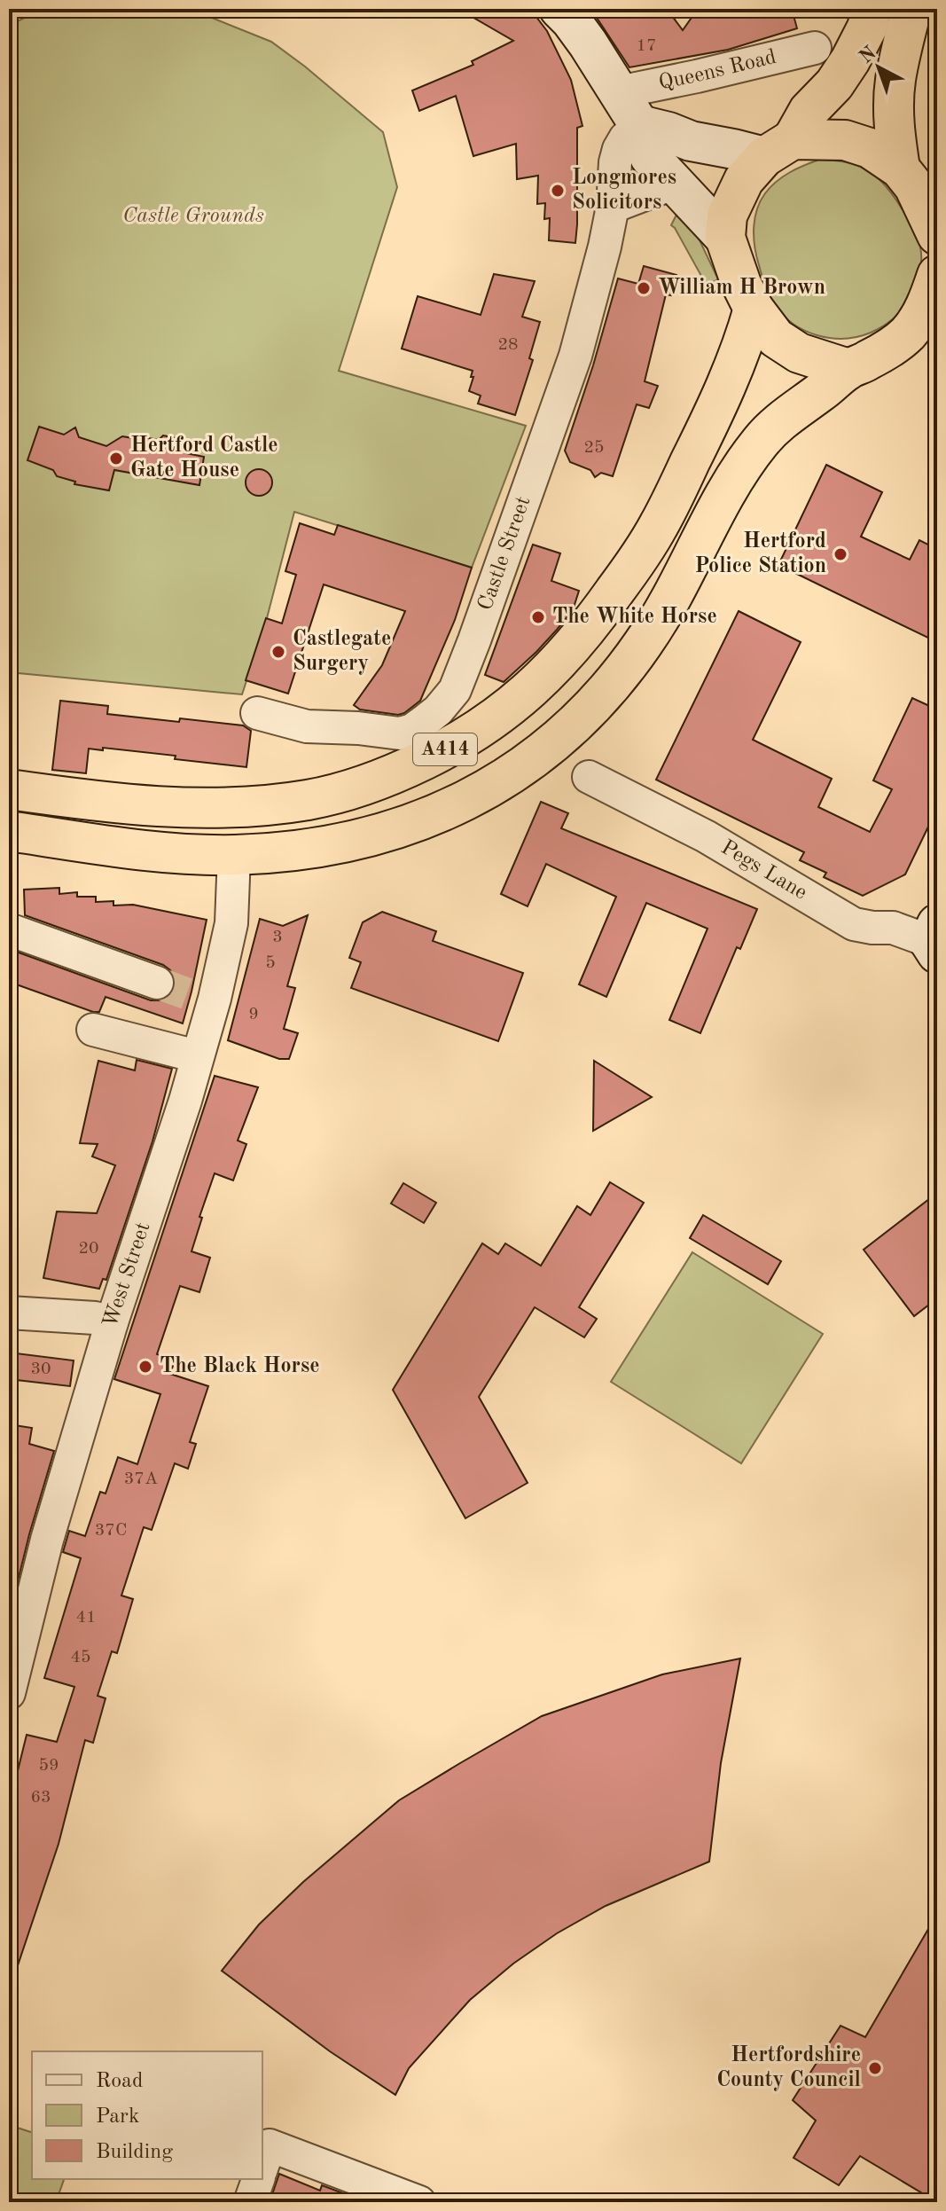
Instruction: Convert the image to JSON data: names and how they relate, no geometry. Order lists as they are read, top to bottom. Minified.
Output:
{"streets":{"highway":["A414"],"street":["Queens Road","Castle Street","Pegs Lane","West Street"]},"crossings":[["A414","West Street"]],"parks":["Castle Grounds"],"places":["Longmores Solicitors","William H Brown","Hertford Castle Gate House","Hertford Police Station","The White Horse","Castlegate Surgery","The Black Horse","Hertfordshire County Council"],"house_numbers":["17","28","25","3","5","9","20","30","37A","37C","41","45","59","63"],"legend":["Road","Park","Building"],"north":"top left"}
